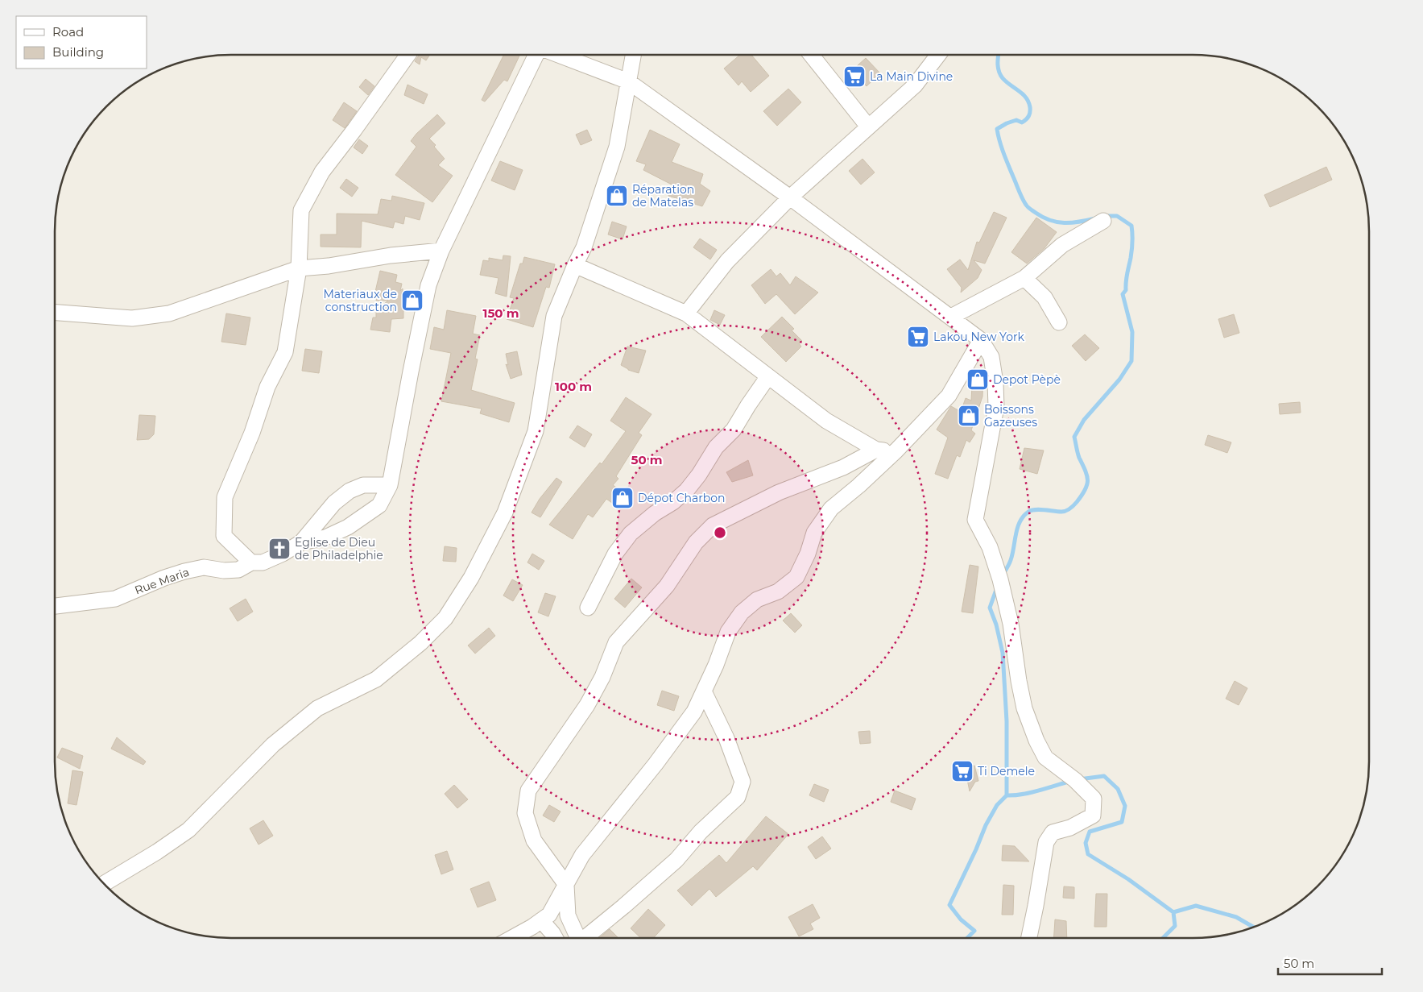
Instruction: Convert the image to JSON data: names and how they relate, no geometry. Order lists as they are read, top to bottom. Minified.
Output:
{"streets":{"street":["Rue Maria"]},"places":{"supermarket":["La Main Divine","Lakou New York","Ti Demele"],"shop":["Réparation de Matelas","Materiaux de construction","Depot Pèpè","Boissons Gazeuses","Dépot Charbon"],"church":["Eglise de Dieu de Philadelphie"]},"legend":["Road","Building"],"scale_bar":"50 m","rings":["150 m","100 m","50 m"]}
